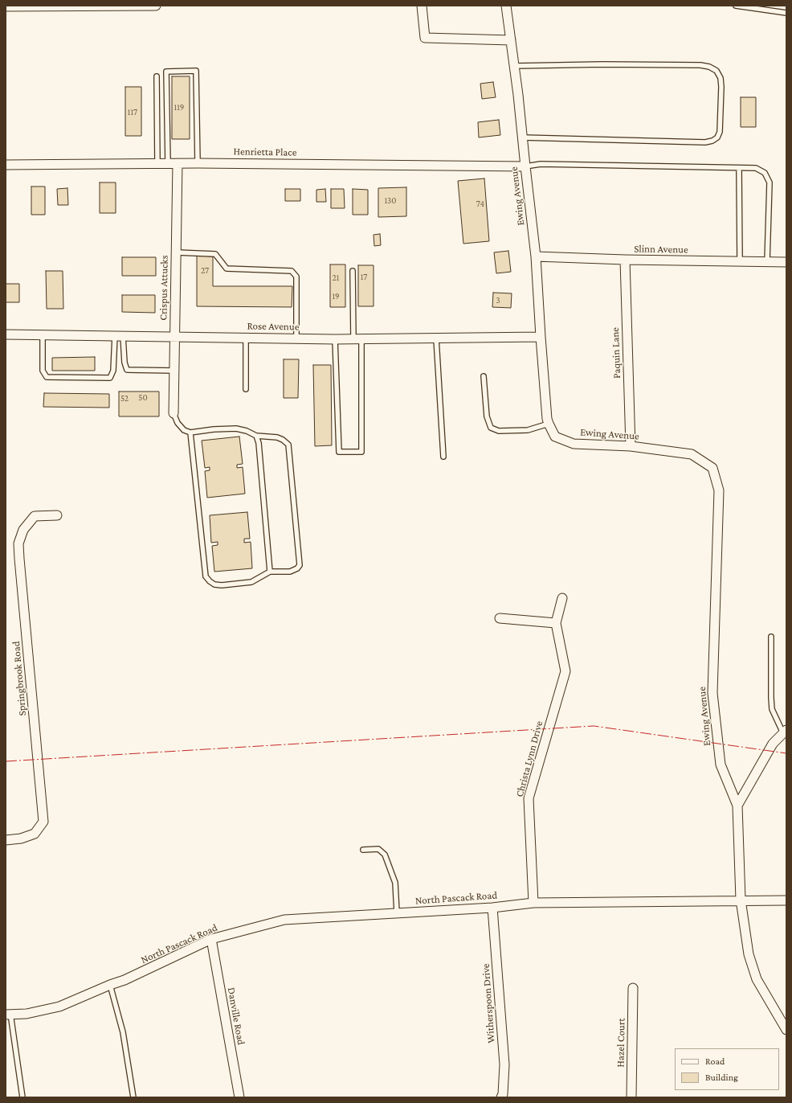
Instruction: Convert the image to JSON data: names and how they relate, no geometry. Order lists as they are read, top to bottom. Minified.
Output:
{"streets":{"street":["Henrietta Place","Ewing Avenue","Slinn Avenue","Crispus Attucks","Rose Avenue","Paquin Lane","Springbrook Road","Christa Lynn Drive","North Pascack Road","Witherspoon Drive","Danville Road","Hazel Court"]},"crossings":[["Henrietta Place","Ewing Avenue"],["Henrietta Place","Crispus Attucks"],["Ewing Avenue","Slinn Avenue"],["Ewing Avenue","Rose Avenue"],["Ewing Avenue","Paquin Lane"],["Slinn Avenue","Paquin Lane"],["Crispus Attucks","Rose Avenue"],["Christa Lynn Drive","North Pascack Road"],["North Pascack Road","Witherspoon Drive"],["North Pascack Road","Danville Road"]],"house_numbers":["119","117","130","74","27","17","21","19","3","50","52"],"legend":["Road","Building"]}
